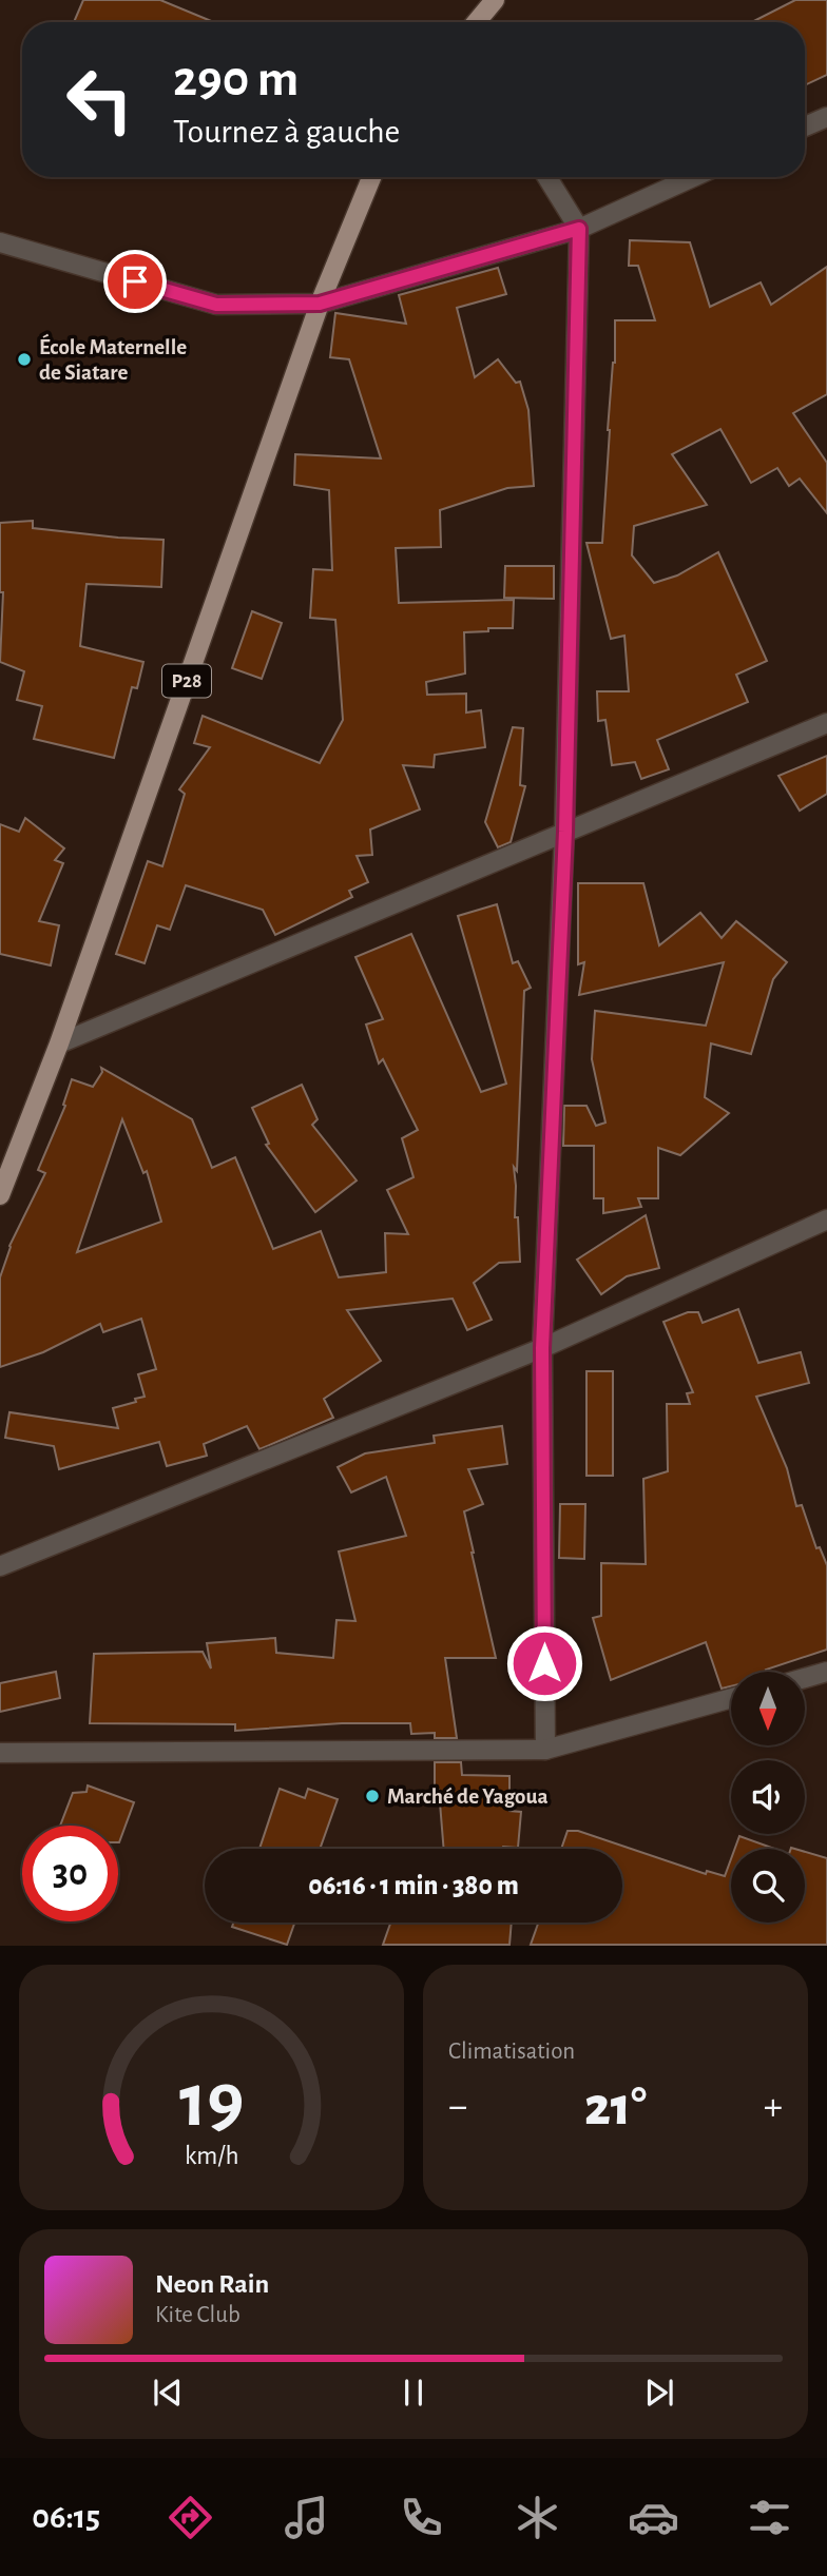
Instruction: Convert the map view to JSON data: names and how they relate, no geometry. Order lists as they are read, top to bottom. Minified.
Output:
{"streets":{"main road":["P28"]},"places":["École Maternelle de Siatare","Marché de Yagoua"],"north":"bottom","page":{"turn":["290 m","Tournez à gauche"],"limit":"30","trip":"06:16 · 1 min · 380 m","tile":"Climatisation","heat":["−","21°","+"],"song":["Neon Rain","Kite Club"],"tabs":"06:15","gauge":["19","km/h"]}}
